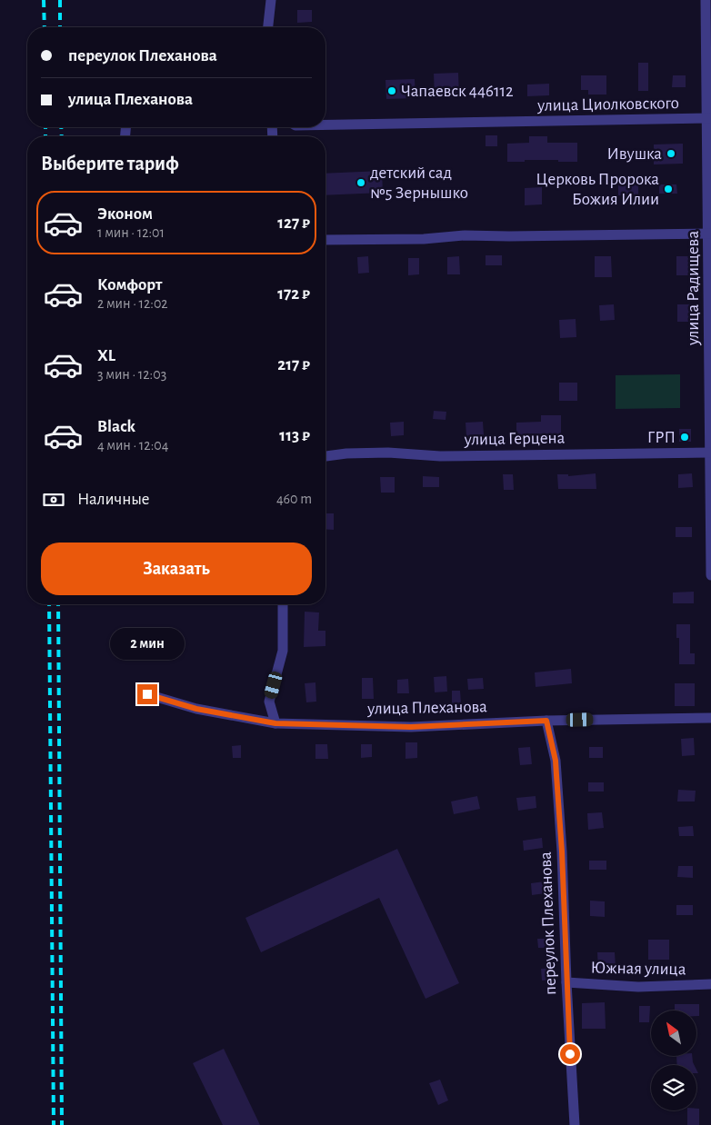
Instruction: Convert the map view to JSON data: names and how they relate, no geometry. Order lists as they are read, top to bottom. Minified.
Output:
{"streets":{"street":["улица Циолковского","улица Радищева","улица Герцена","улица Плеханова","переулок Плеханова","Южная улица"]},"crossings":[["улица Циолковского","улица Радищева"],["улица Радищева","улица Герцена"],["улица Плеханова","переулок Плеханова"],["переулок Плеханова","Южная улица"]],"places":["Чапаевск 446112","Ивушка","детский сад №5 Зернышко","Церковь Пророка Божия Илии","ГРП"],"north":"top left","page":{"banner":["переулок Плеханова","улица Плеханова"],"heading":"Выберите тариф","list":[{"name":"Эконом","note":"1 мин · 12:01","value":"127 ₽"},{"name":"Комфорт","note":"2 мин · 12:02","value":"172 ₽"},{"name":"XL","note":"3 мин · 12:03","value":"217 ₽"},{"name":"Black","note":"4 мин · 12:04","value":"113 ₽"}],"pay":["Наличные","460 m"],"buttons":"Заказать","bubble":"2 мин"}}
